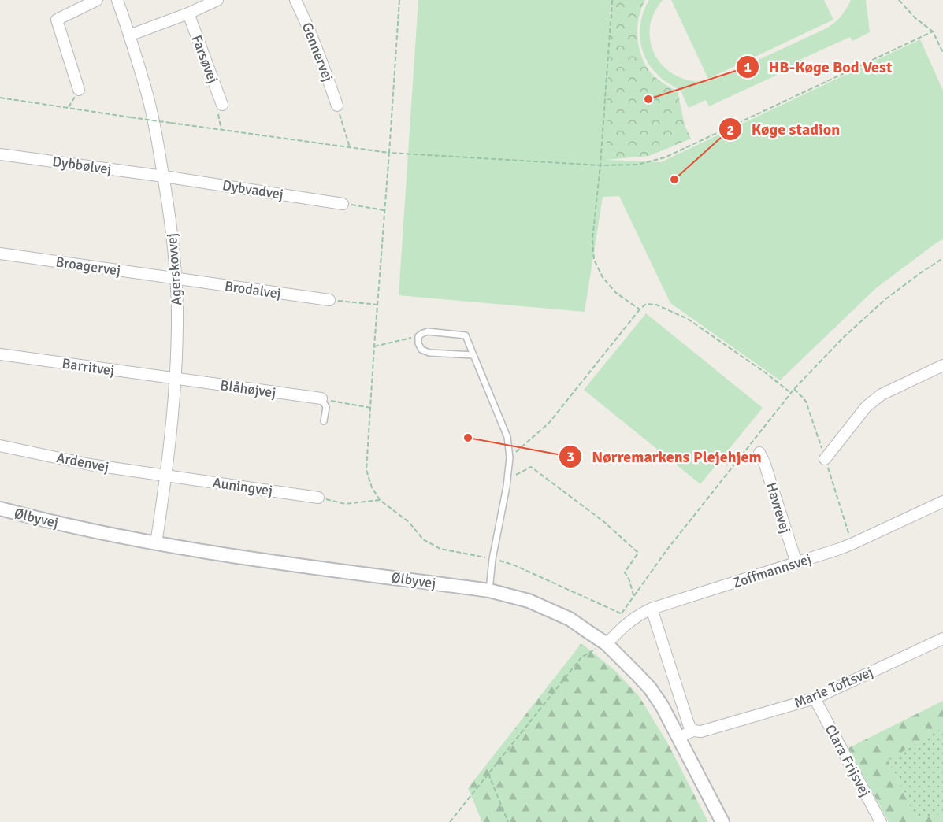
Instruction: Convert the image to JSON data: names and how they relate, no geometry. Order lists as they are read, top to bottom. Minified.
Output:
{"streets":{"street":["Gennervej","Farsøvej","Dybbølvej","Dybvadvej","Broagervej","Agerskovvej","Brodalvej","Barritvej","Blåhøjvej","Ardenvej","Auningvej","Havrevej","Ølbyvej","Zoffmannsvej","Marie Toftsvej","Clara Frijsvej"]},"crossings":[["Dybbølvej","Dybvadvej"],["Dybbølvej","Agerskovvej"],["Dybvadvej","Agerskovvej"],["Broagervej","Agerskovvej"],["Broagervej","Brodalvej"],["Agerskovvej","Brodalvej"],["Agerskovvej","Barritvej"],["Agerskovvej","Blåhøjvej"],["Agerskovvej","Ardenvej"],["Agerskovvej","Auningvej"],["Agerskovvej","Ølbyvej"],["Barritvej","Blåhøjvej"],["Ardenvej","Auningvej"],["Havrevej","Zoffmannsvej"],["Ølbyvej","Zoffmannsvej"],["Ølbyvej","Marie Toftsvej"],["Marie Toftsvej","Clara Frijsvej"]],"places":["HB-Køge Bod Vest","Køge stadion","Nørremarkens Plejehjem"]}
